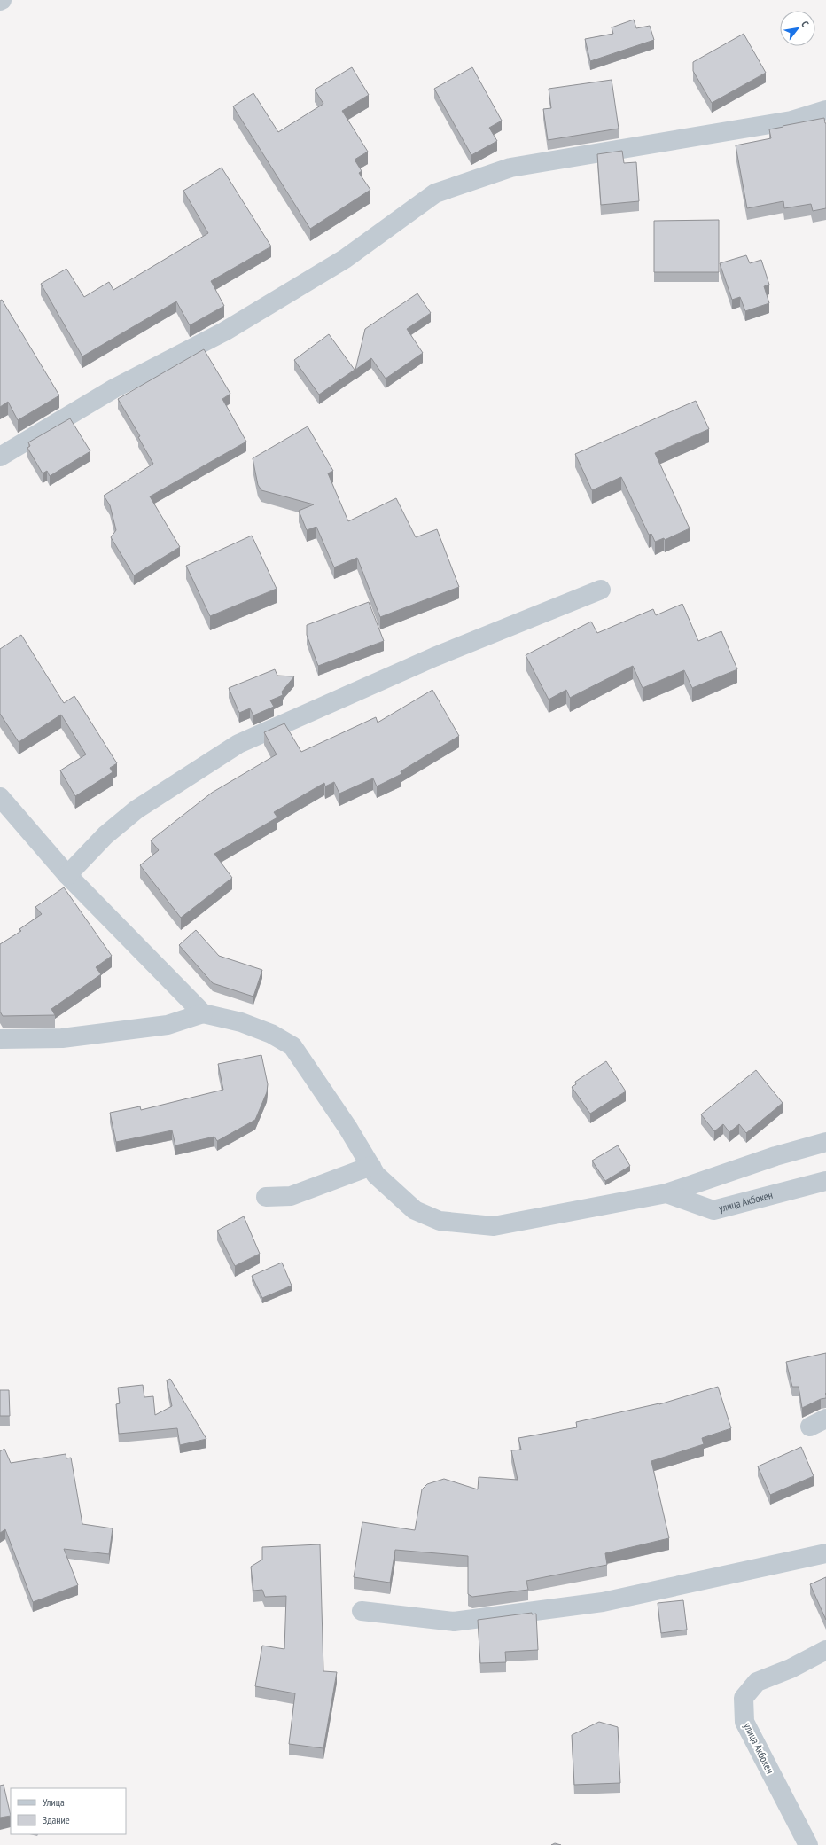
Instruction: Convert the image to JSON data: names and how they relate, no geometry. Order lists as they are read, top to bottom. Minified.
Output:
{"streets":{"street":["улица Акбокен"]},"legend":["Улица","Здание"],"north":"top right"}
